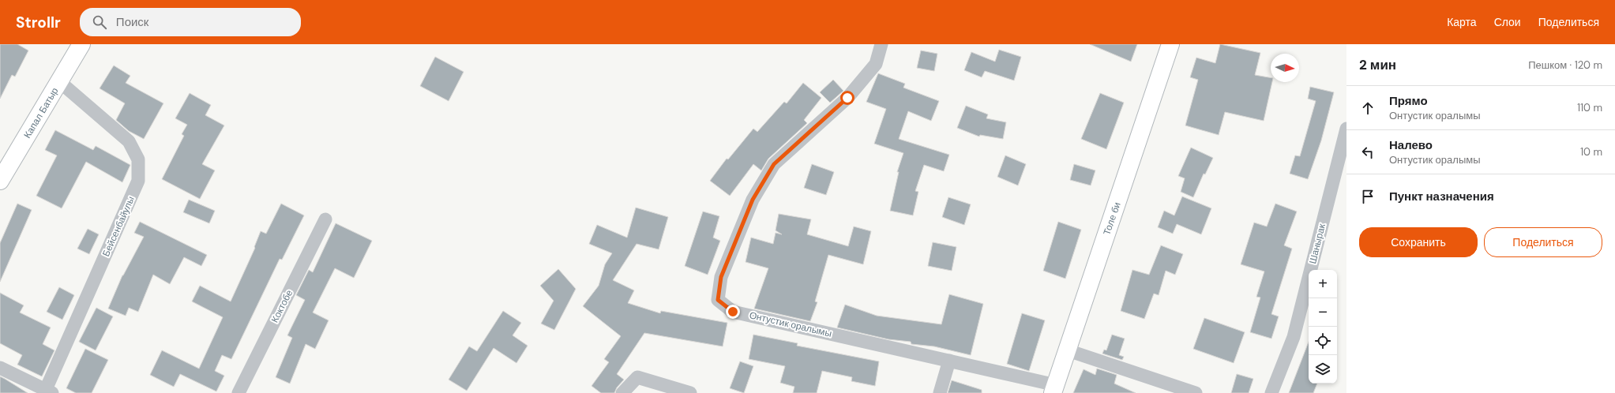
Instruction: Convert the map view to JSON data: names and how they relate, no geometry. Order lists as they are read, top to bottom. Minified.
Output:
{"streets":{"main road":["Капал Батыр","Толе би"],"street":["Бейсенбайулы","Шанырак","Коктобе","Онтустик оралымы"]},"crossings":[["Капал Батыр","Бейсенбайулы"],["Толе би","Онтустик оралымы"]],"north":"right","page":{"header":"Strollr","search":"Поиск","nav":["Карта","Слои","Поделиться"],"heading":["2 мин","Пешком · 120 m"],"list":[["Прямо","Онтустик оралымы","110 m"],["Налево","Онтустик оралымы","10 m"],"Пункт назначения"],"buttons":["Сохранить","Поделиться"],"map_buttons":["+","−"]}}
